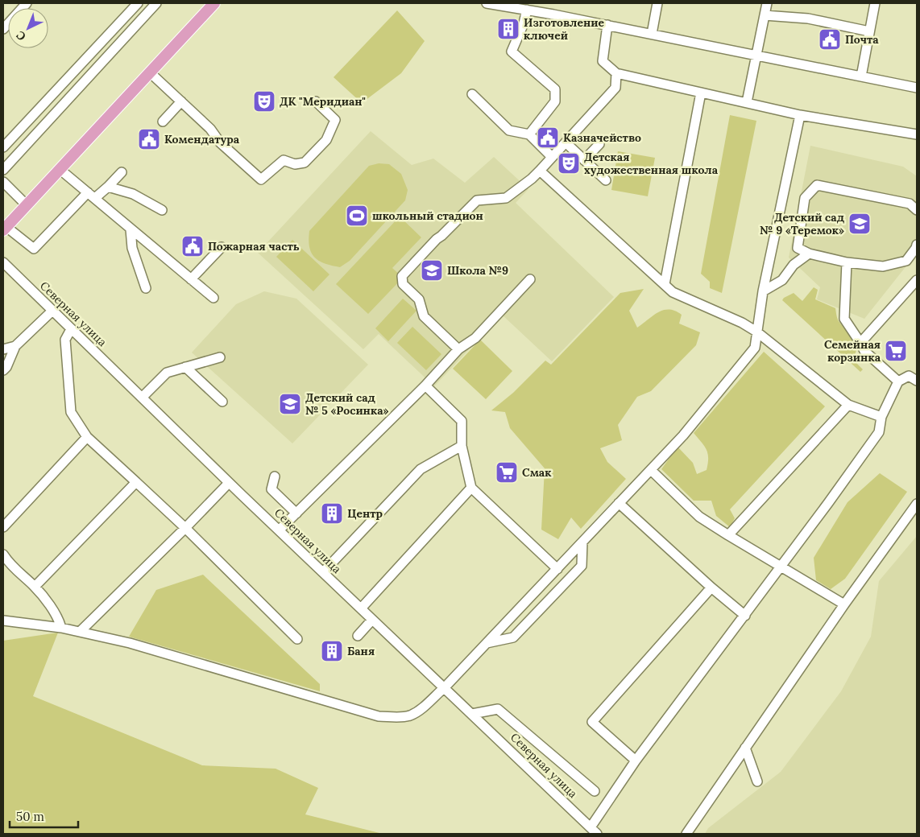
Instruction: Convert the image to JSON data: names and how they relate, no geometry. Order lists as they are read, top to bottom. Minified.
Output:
{"streets":{"street":["Северная улица"]},"places":{"building":["Изготовление ключей","Центр","Баня"],"public building":["Почта","Казначейство","Комендатура","Пожарная часть"],"theatre":["ДК \"Меридиан\"","Детская художественная школа"],"sports":["школьный стадион"],"school or university":["Детский сад № 9 «Теремок»","Школа №9","Детский сад № 5 «Росинка»"],"supermarket":["Семейная корзинка","Смак"]},"scale_bar":"50 m","north":"bottom left"}
